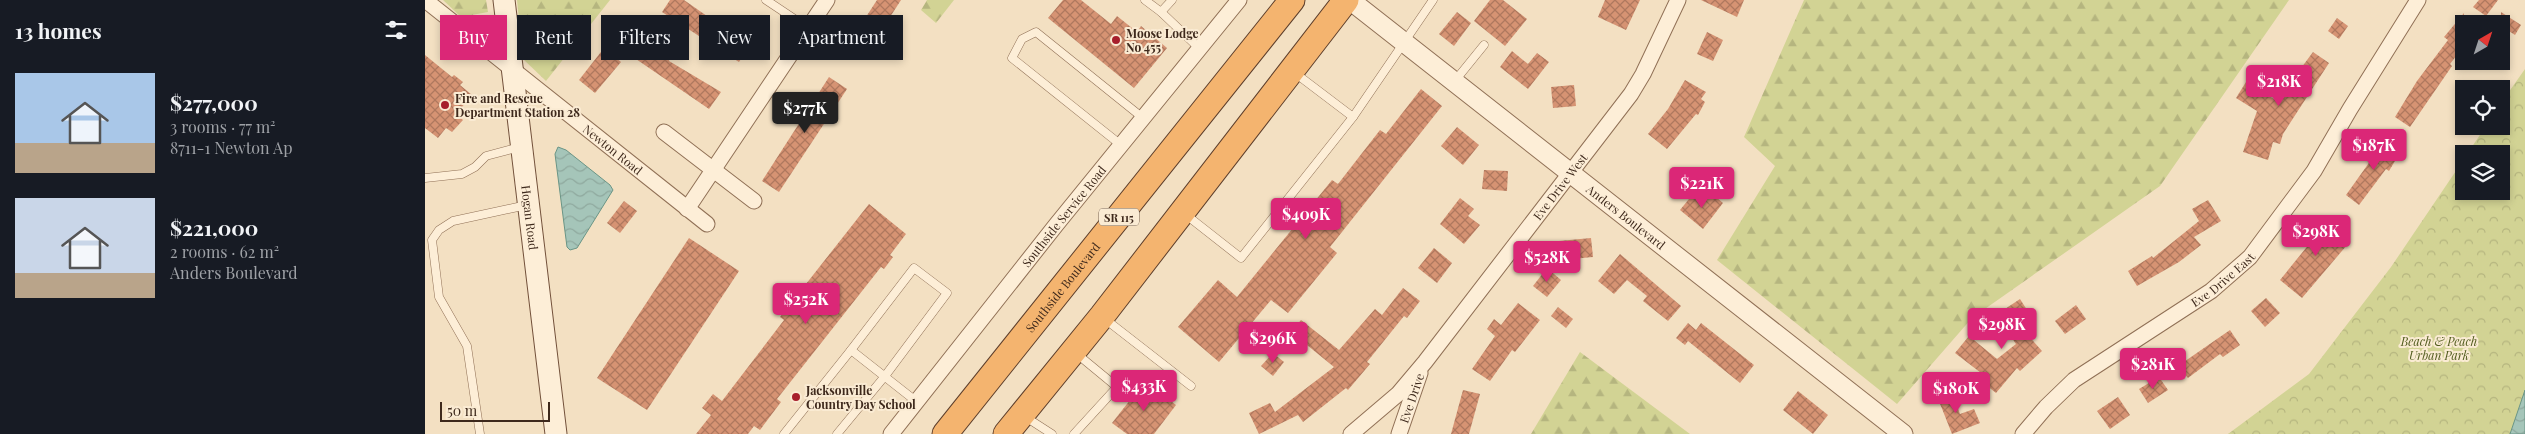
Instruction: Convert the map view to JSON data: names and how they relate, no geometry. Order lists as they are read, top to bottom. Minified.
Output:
{"streets":{"highway":["SR 115","Southside Boulevard"],"main road":["Hogan Road"],"street":["Newton Road","Eve Drive West","Southside Service Road","Anders Boulevard","Eve Drive East","Eve Drive"]},"crossings":[["Newton Road","Hogan Road"],["Eve Drive West","Anders Boulevard"],["Eve Drive West","Eve Drive"]],"parks":["Beach & Peach Urban Park"],"places":["Moose Lodge No 455","Fire and Rescue Department Station 28","Jacksonville Country Day School"],"scale_bar":"50 m","north":"top right","page":{"heading":"13 homes","chip":["Buy","Rent","Filters","New","Apartment"],"list":[{"name":"$277,000","note":"3 rooms · 77 m² · 8711-1 Newton Ap"},{"name":"$221,000","note":"2 rooms · 62 m² · Anders Boulevard"}],"price":["$218K","$277K","$187K","$221K","$409K","$298K","$528K","$252K","$298K","$296K","$281K","$433K","$180K"],"scale":"50 m"}}
